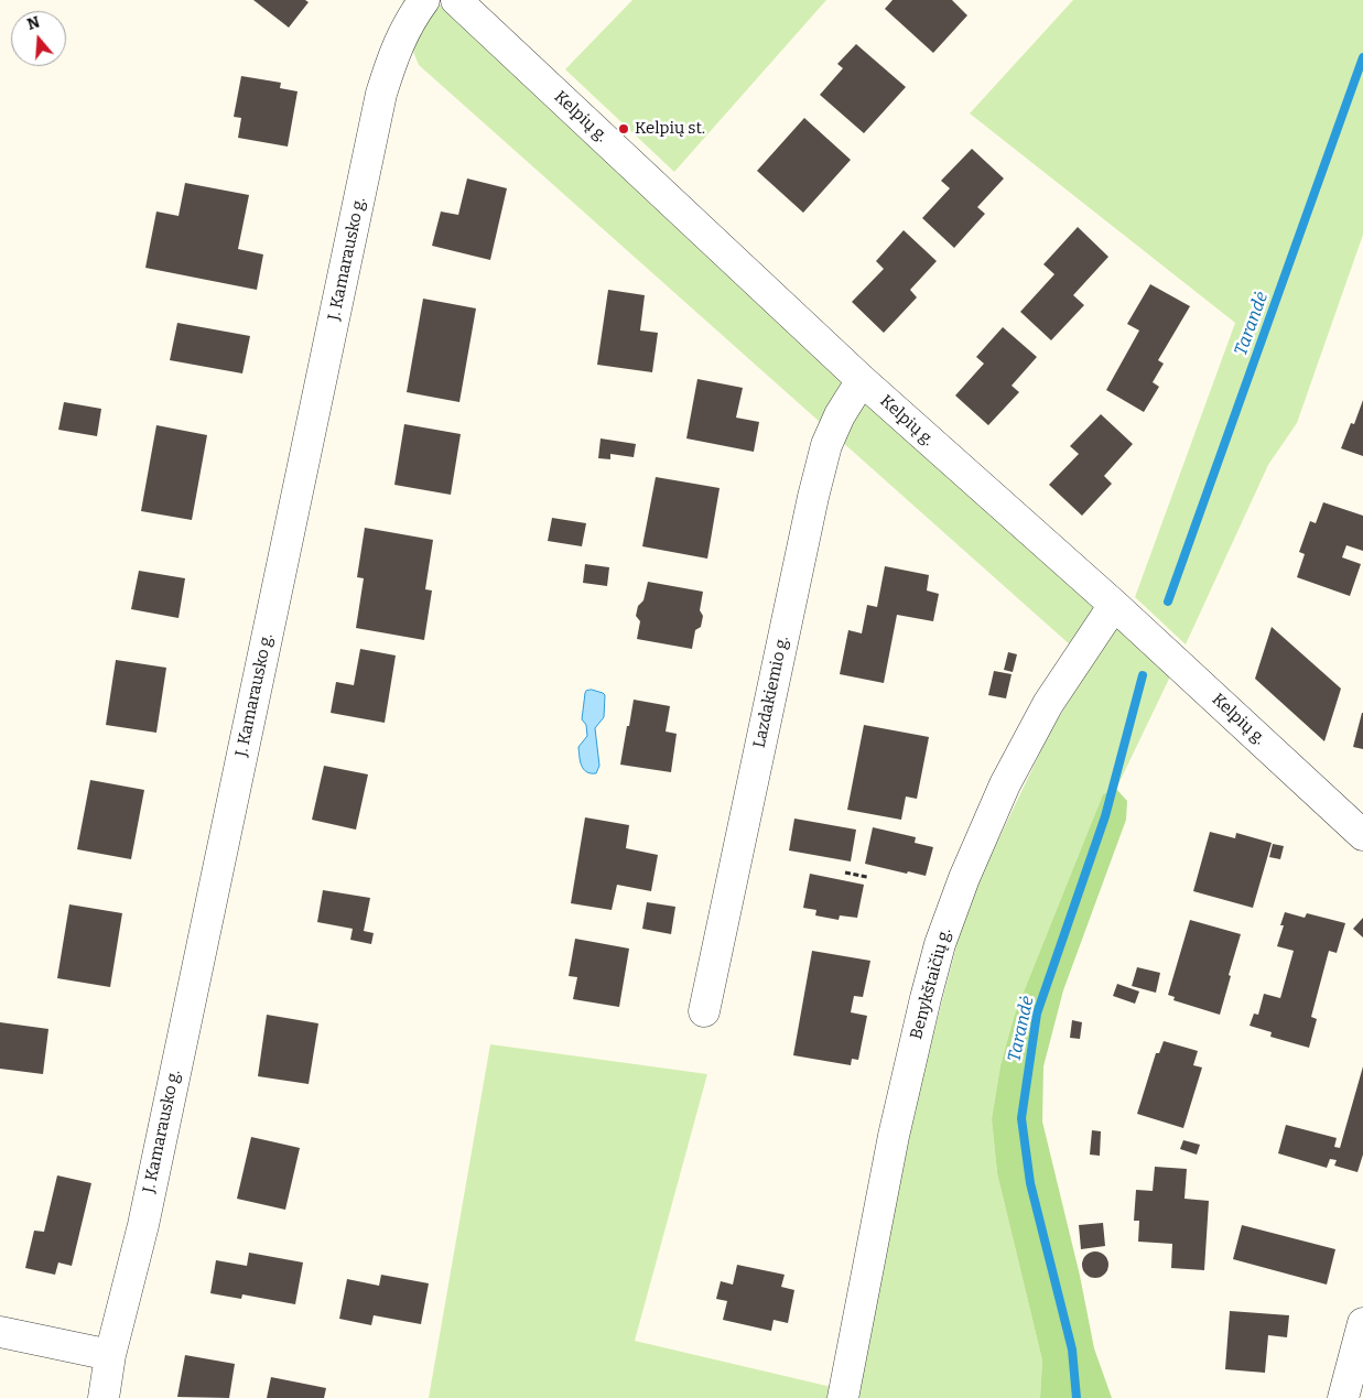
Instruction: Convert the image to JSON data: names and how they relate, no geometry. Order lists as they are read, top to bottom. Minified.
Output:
{"streets":{"street":["Kelpių g.","J. Kamarausko g.","Lazdakiemio g.","Benykštaičių g."]},"crossings":[["Kelpių g.","Lazdakiemio g."],["Kelpių g.","Benykštaičių g."]],"water":["Tarandė"],"places":["Kelpių st."],"north":"top"}
